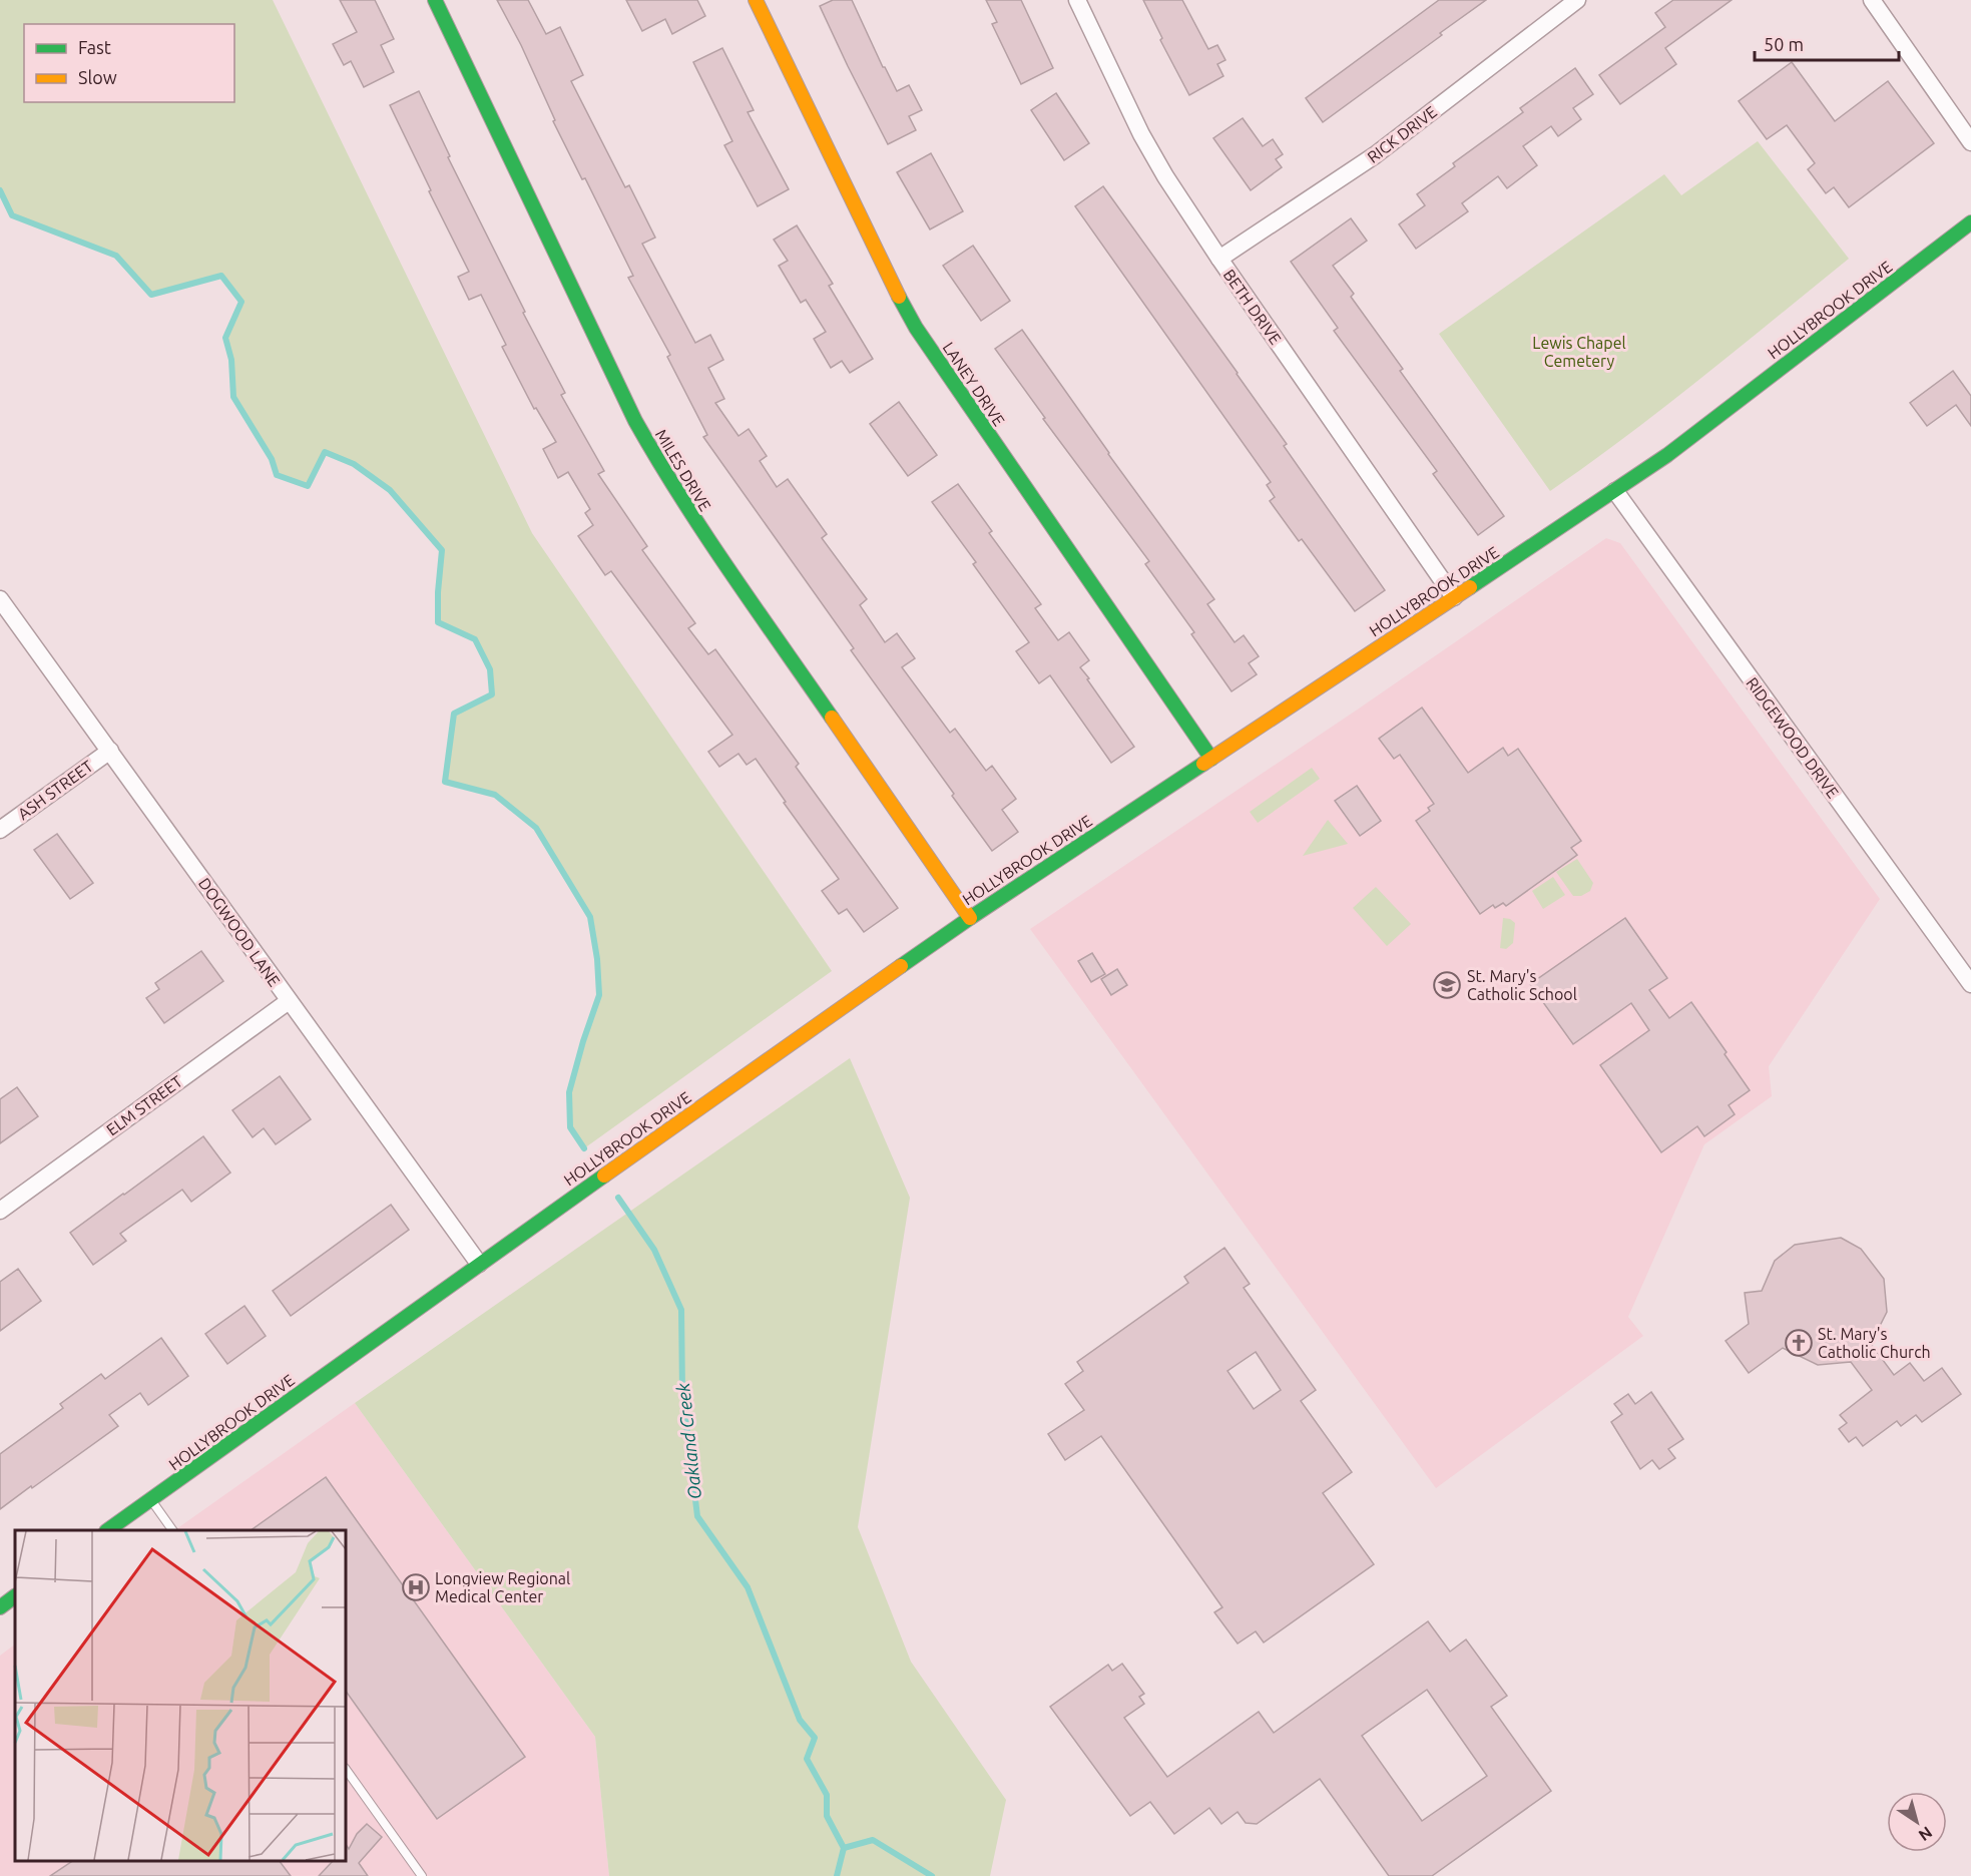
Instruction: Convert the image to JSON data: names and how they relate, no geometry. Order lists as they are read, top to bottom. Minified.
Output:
{"streets":{"main road":["HOLLYBROOK DRIVE","LANEY DRIVE","MILES DRIVE"],"street":["RICK DRIVE","BETH DRIVE","RIDGEWOOD DRIVE","ASH STREET","DOGWOOD LANE","ELM STREET"]},"crossings":[["RICK DRIVE","BETH DRIVE"],["BETH DRIVE","HOLLYBROOK DRIVE"],["HOLLYBROOK DRIVE","LANEY DRIVE"],["HOLLYBROOK DRIVE","MILES DRIVE"],["HOLLYBROOK DRIVE","RIDGEWOOD DRIVE"],["HOLLYBROOK DRIVE","DOGWOOD LANE"],["ASH STREET","DOGWOOD LANE"],["DOGWOOD LANE","ELM STREET"]],"water":["Oakland Creek"],"parks":["Lewis Chapel Cemetery"],"places":{"school or university":["St. Mary's Catholic School"],"church":["St. Mary's Catholic Church"],"hospital":["Longview Regional Medical Center"]},"legend":["Fast","Slow"],"scale_bar":"50 m","north":"bottom right"}
